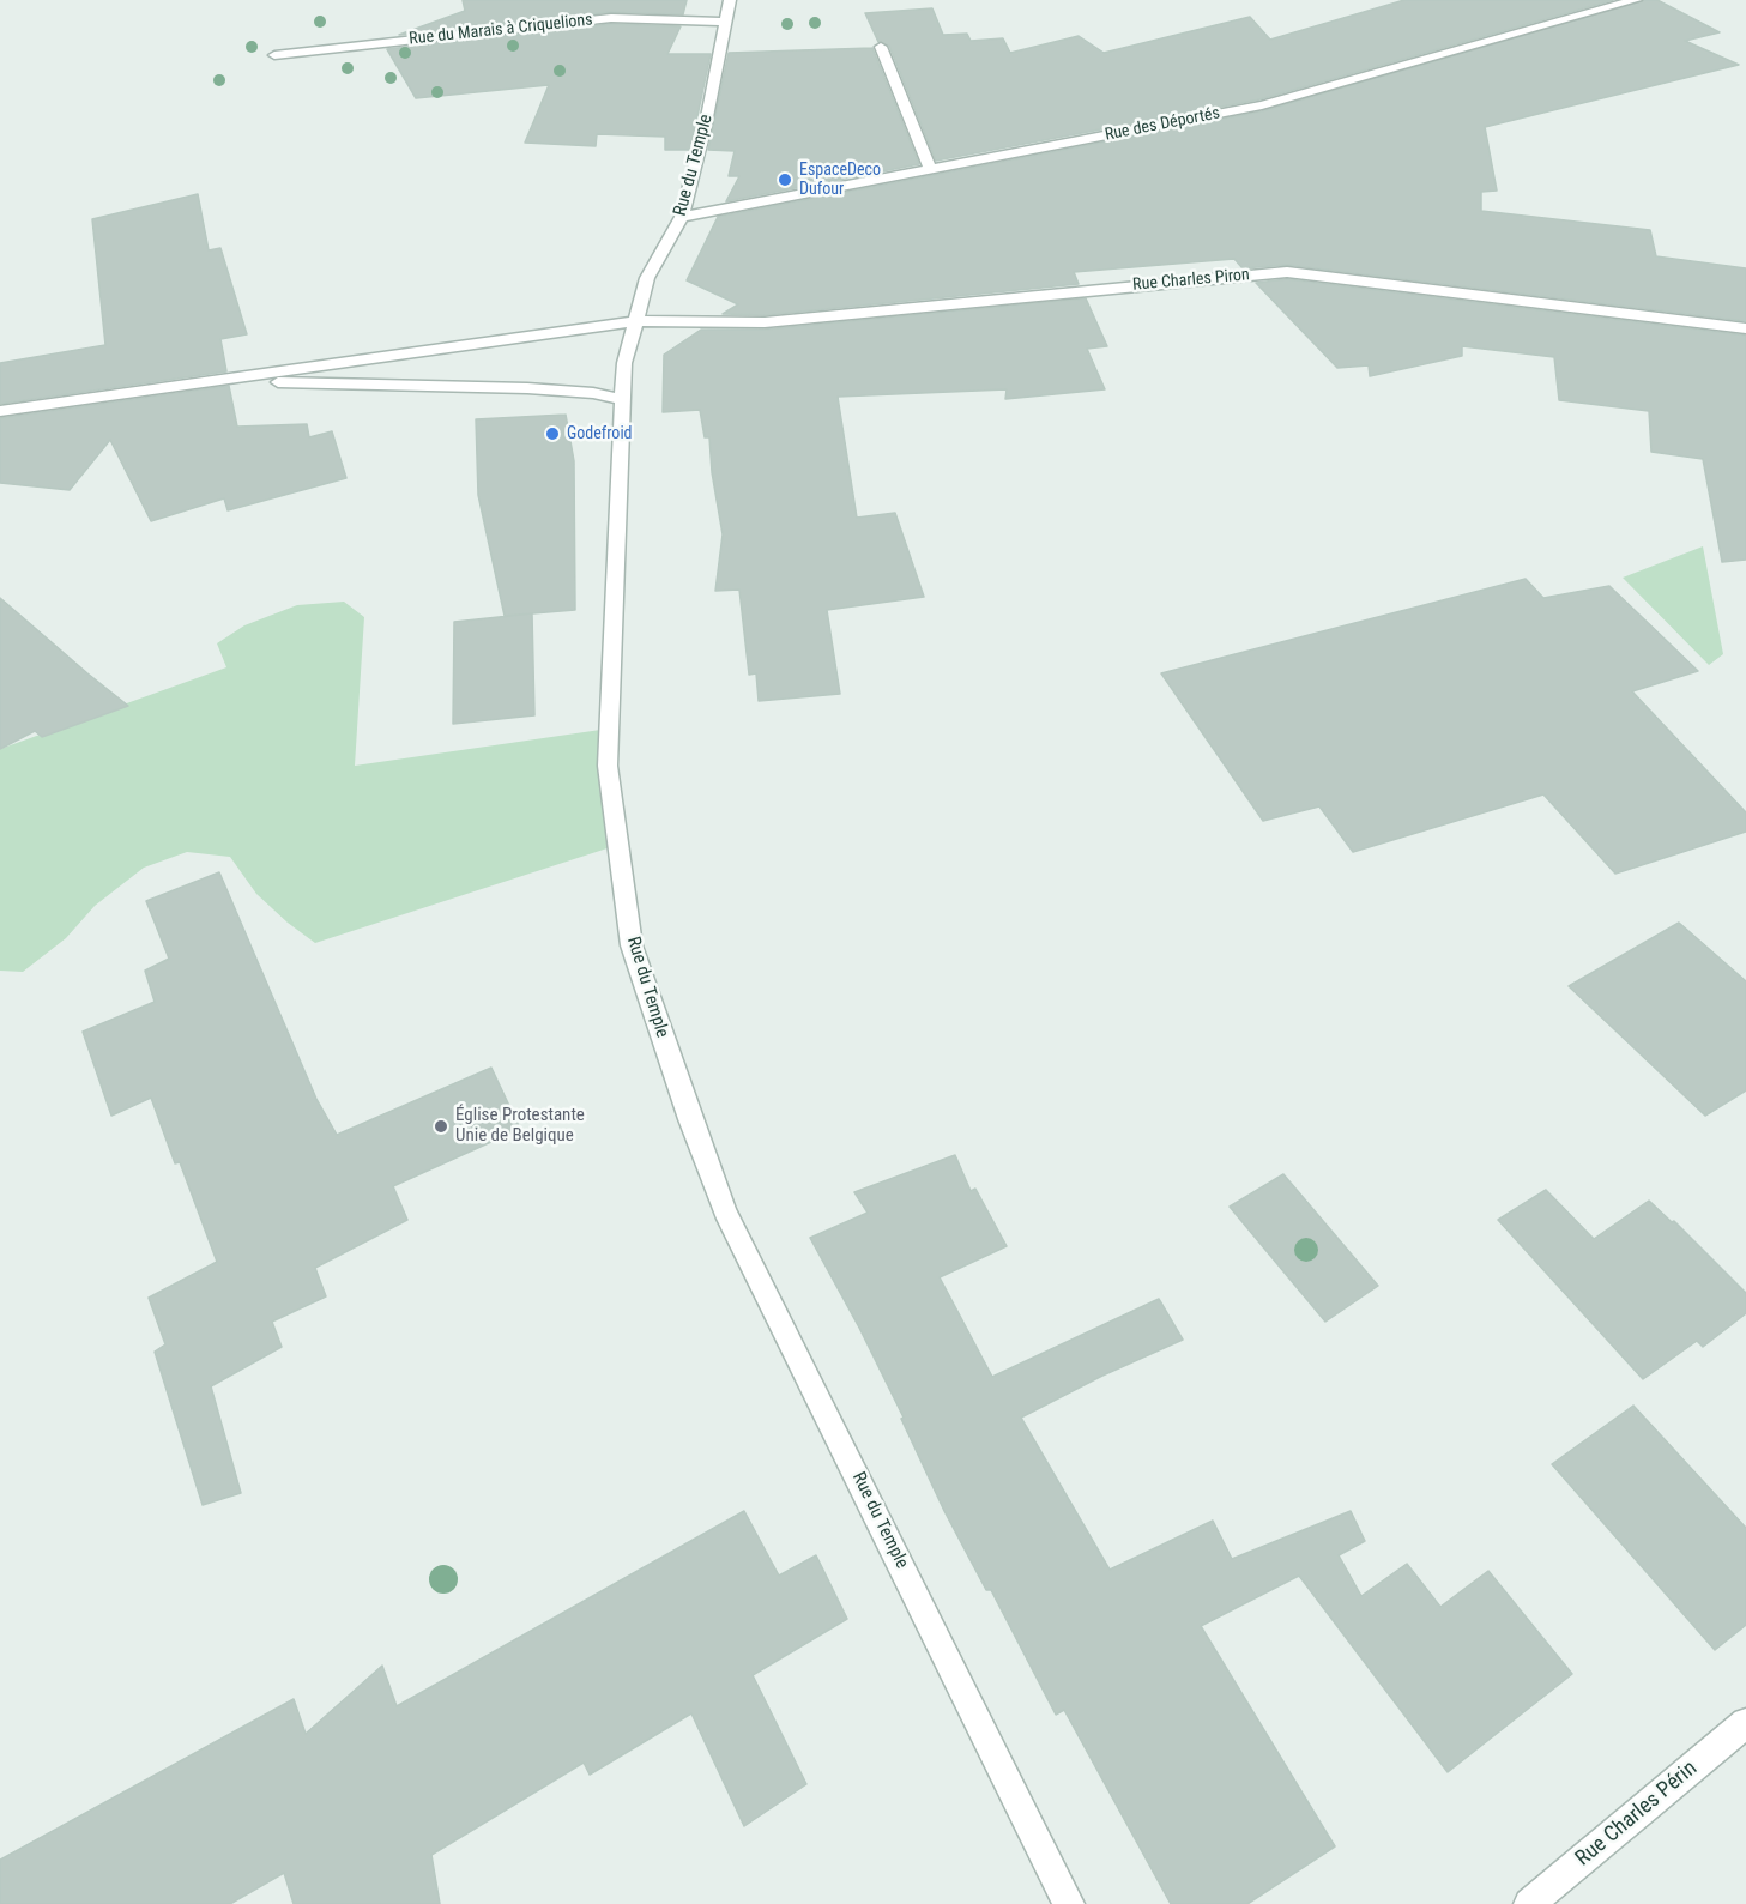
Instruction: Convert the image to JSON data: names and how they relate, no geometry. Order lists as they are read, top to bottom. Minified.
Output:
{"streets":{"street":["Rue du Marais à Criquelions","Rue des Déportés","Rue du Temple","Rue Charles Piron","Rue Charles Périn"]},"crossings":[["Rue du Marais à Criquelions","Rue du Temple"],["Rue des Déportés","Rue du Temple"],["Rue du Temple","Rue Charles Piron"]],"places":["EspaceDeco Dufour","Godefroid","Église Protestante Unie de Belgique"]}
